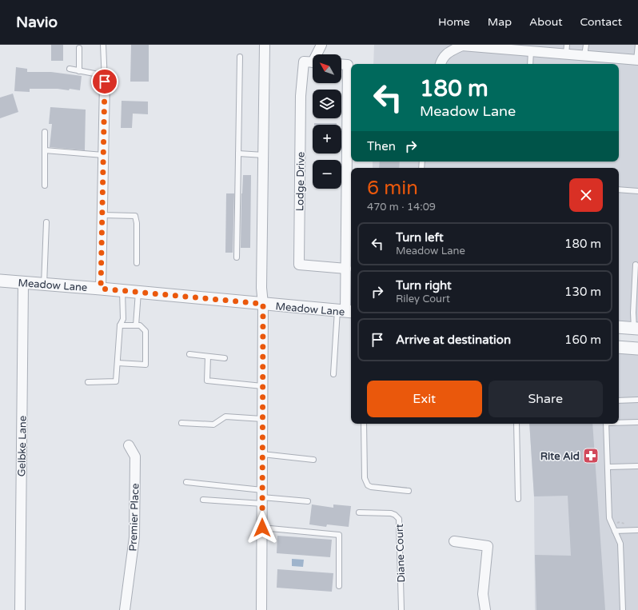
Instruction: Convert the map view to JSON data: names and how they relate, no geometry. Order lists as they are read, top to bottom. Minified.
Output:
{"streets":{"street":["Lodge Drive","Meadow Lane","Gelbke Lane","Premier Place"],"lane":["Diane Court"]},"crossings":[["Meadow Lane","Gelbke Lane"]],"places":{"pharmacy":["Rite Aid"]},"north":"top left","page":{"header":"Navio","nav":["Home","Map","About","Contact"],"map_buttons":["+","−"],"turn":["180 m","Meadow Lane"],"then":"Then","heading":["6 min","470 m · 14:09"],"list":[{"name":"Turn left","note":"Meadow Lane","value":"180 m"},{"name":"Turn right","note":"Riley Court","value":"130 m"},{"name":"Arrive at destination","value":"160 m"}],"buttons":["Exit","Share"]}}
